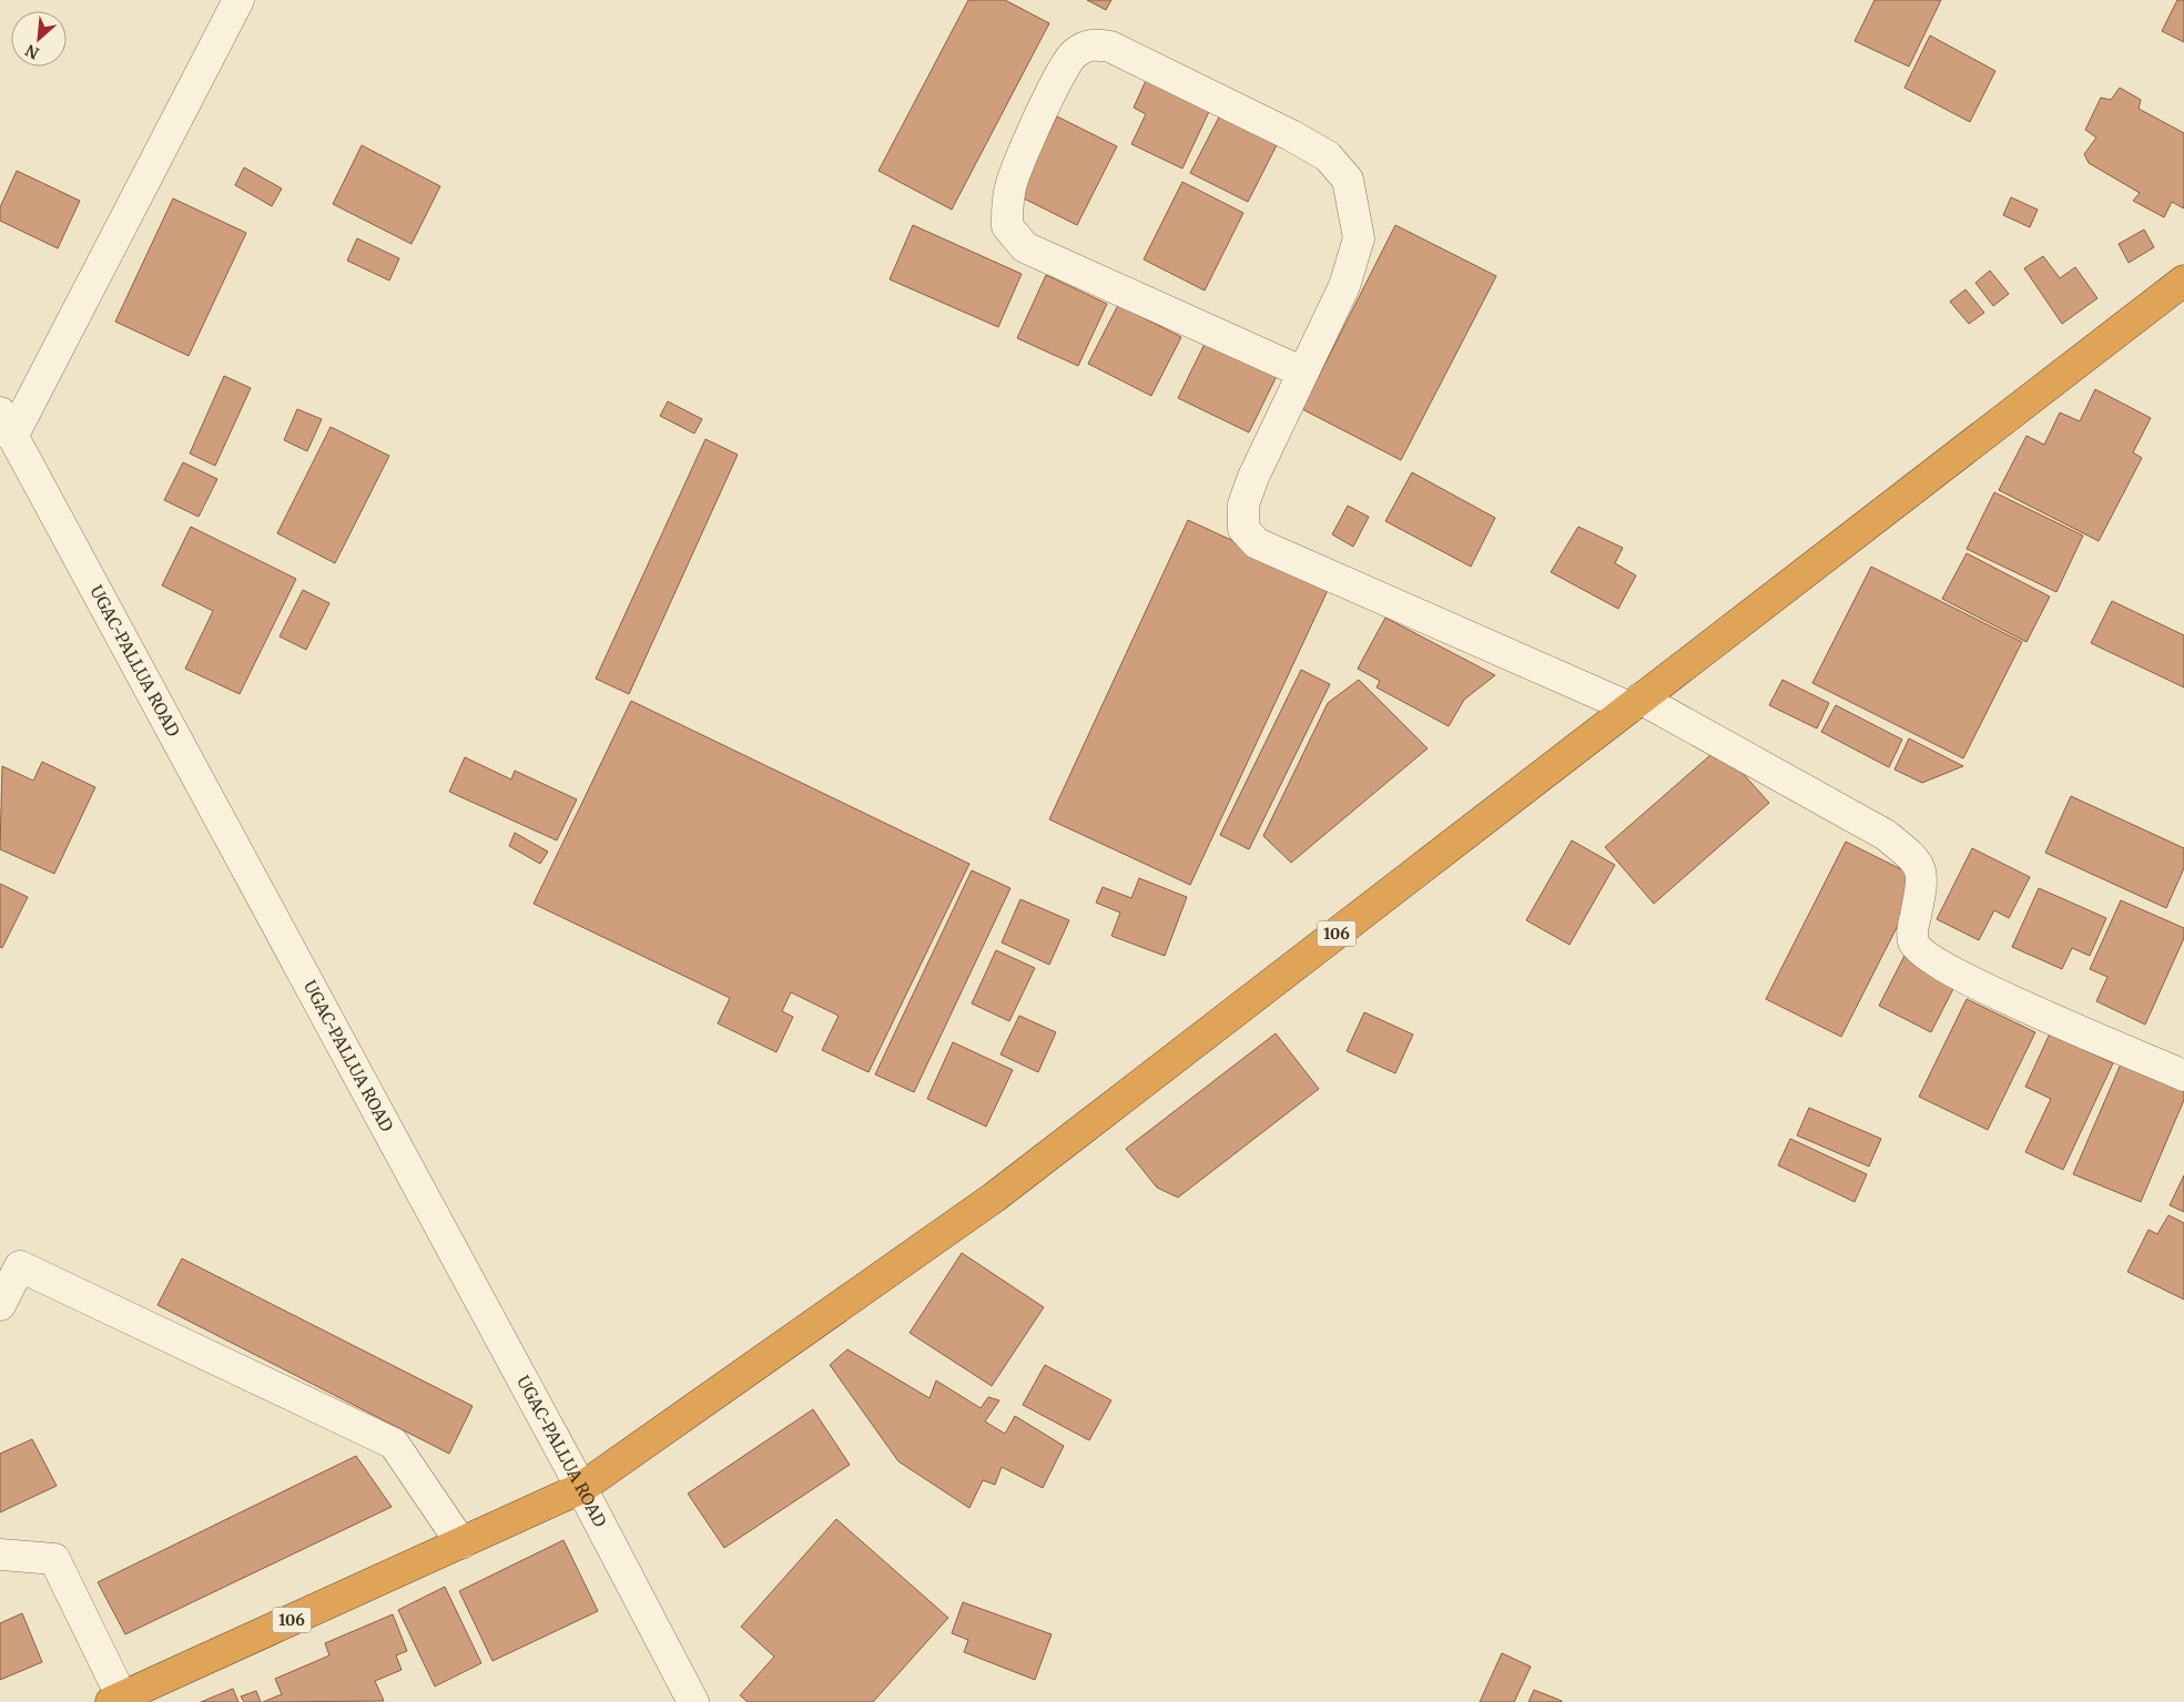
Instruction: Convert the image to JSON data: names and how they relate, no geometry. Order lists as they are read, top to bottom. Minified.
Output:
{"streets":{"highway":["106"],"street":["UGAC-PALLUA ROAD"]},"crossings":[["UGAC-PALLUA ROAD","106"]],"north":"bottom left"}
